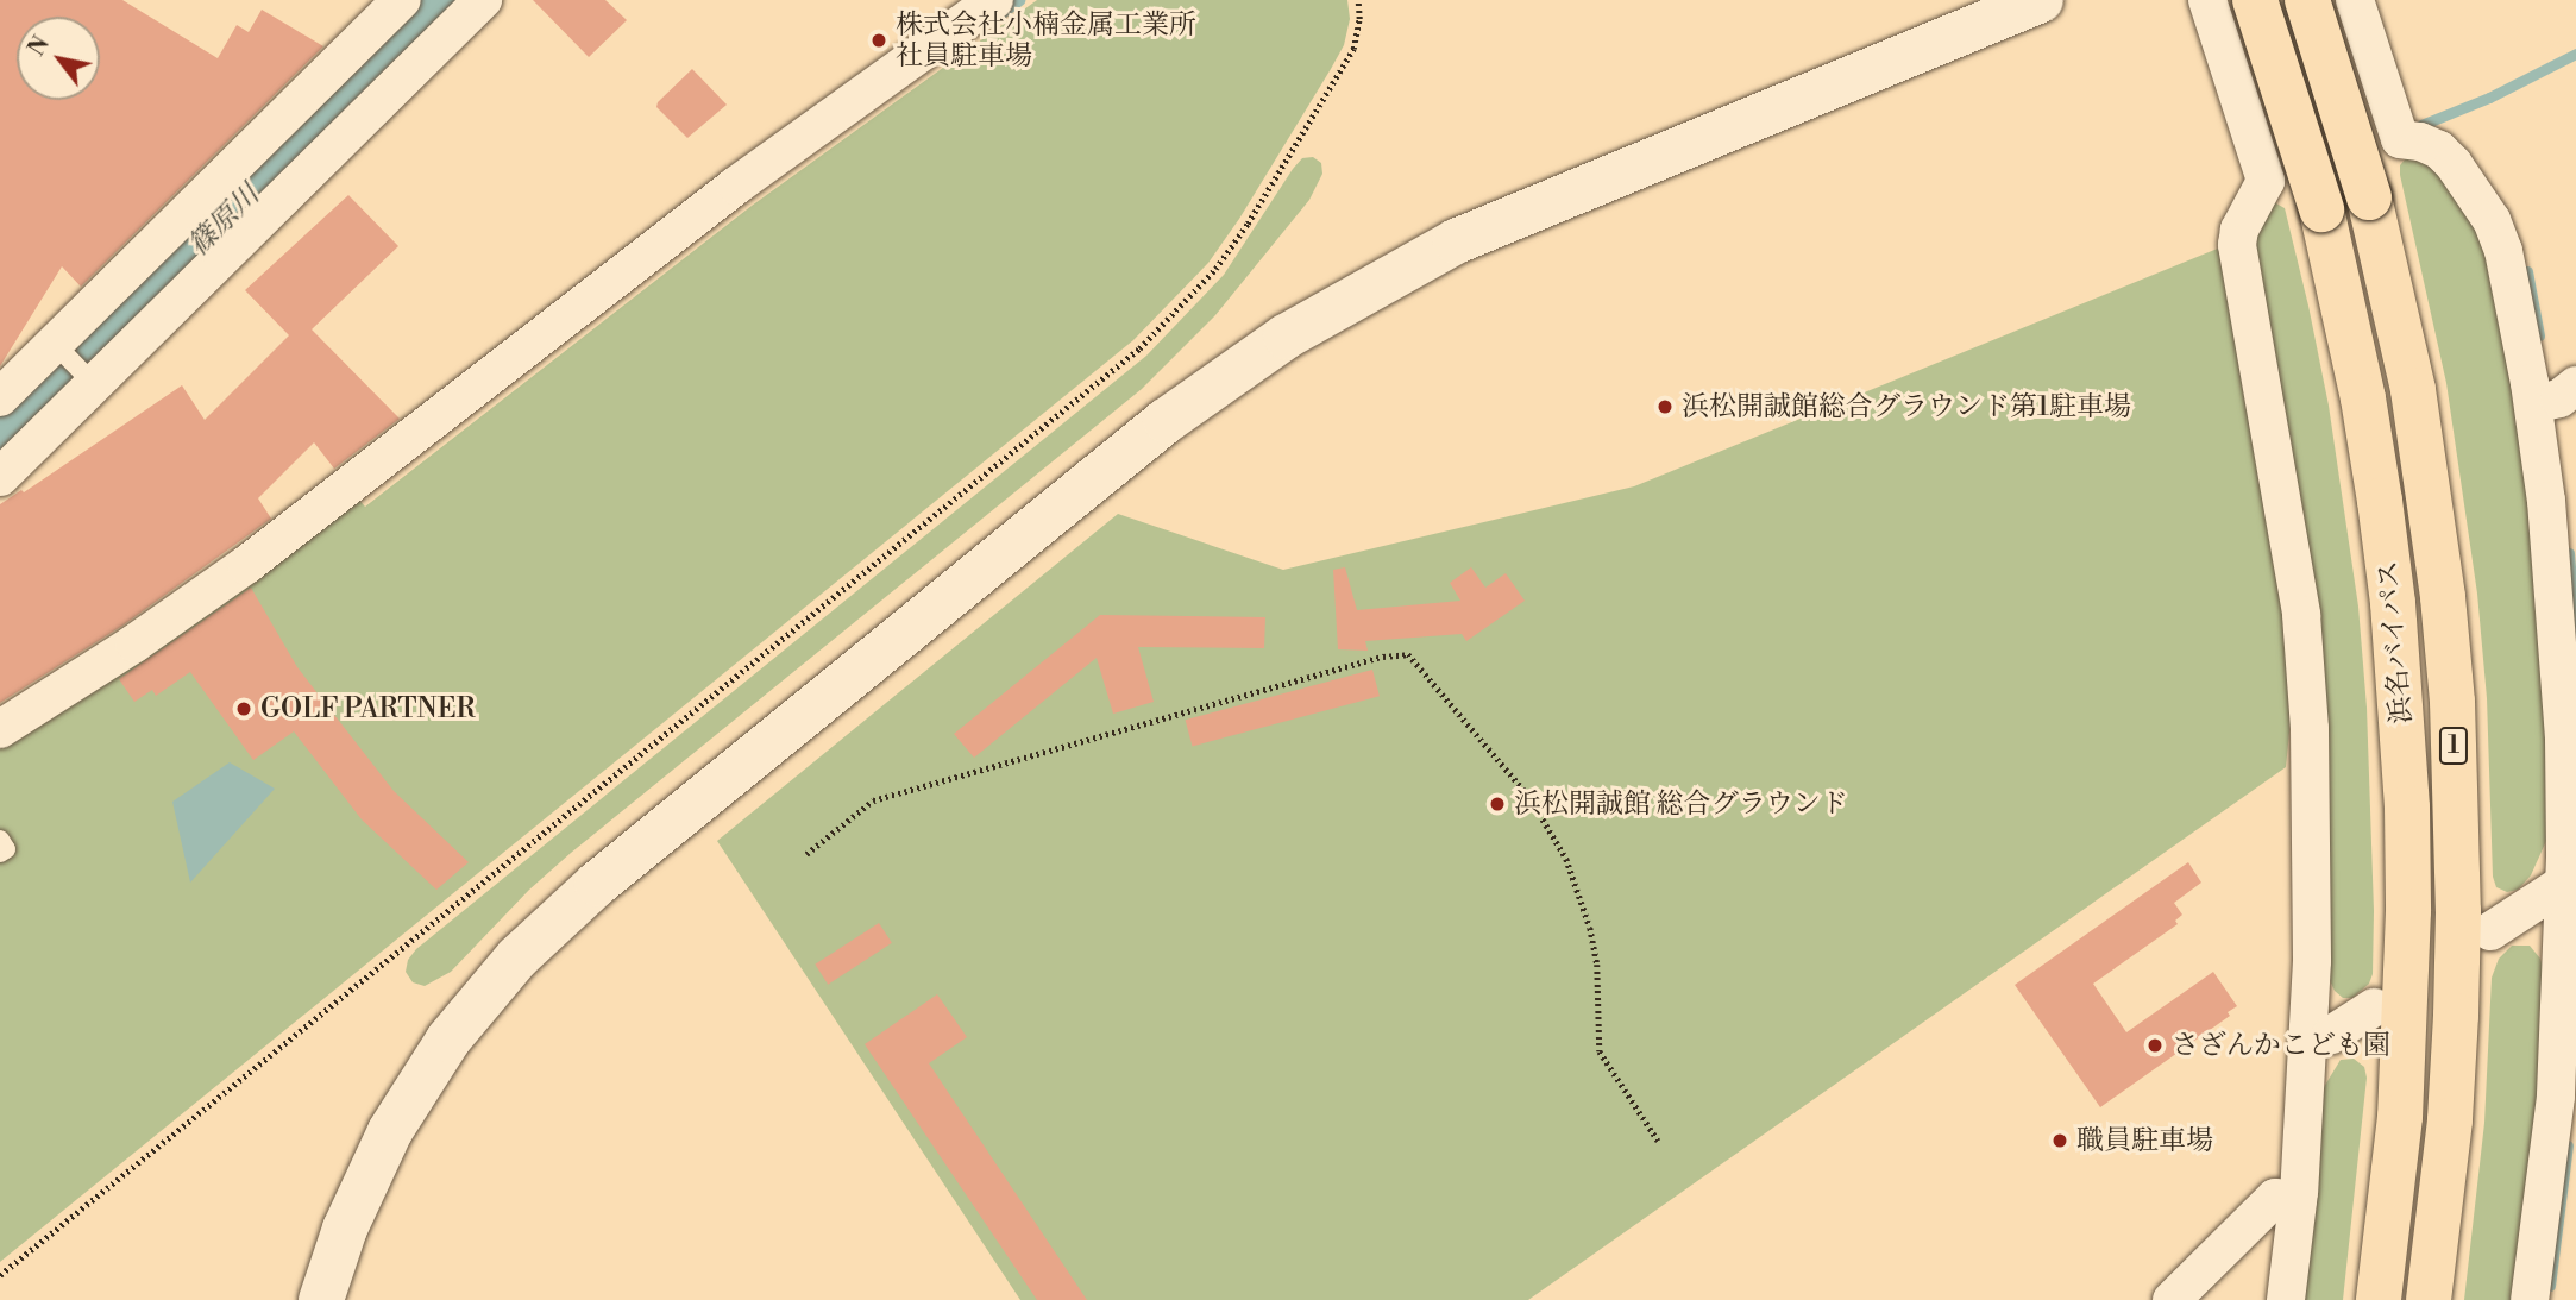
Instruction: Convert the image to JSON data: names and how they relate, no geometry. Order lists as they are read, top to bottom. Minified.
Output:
{"streets":{"highway":["浜名バイパス","1"]},"water":["篠原川"],"places":["株式会社小楠金属工業所 社員駐車場","浜松開誠館総合グラウンド第1駐車場","GOLF PARTNER","浜松開誠館 総合グラウンド","さざんかこども園","職員駐車場"],"north":"top left"}
